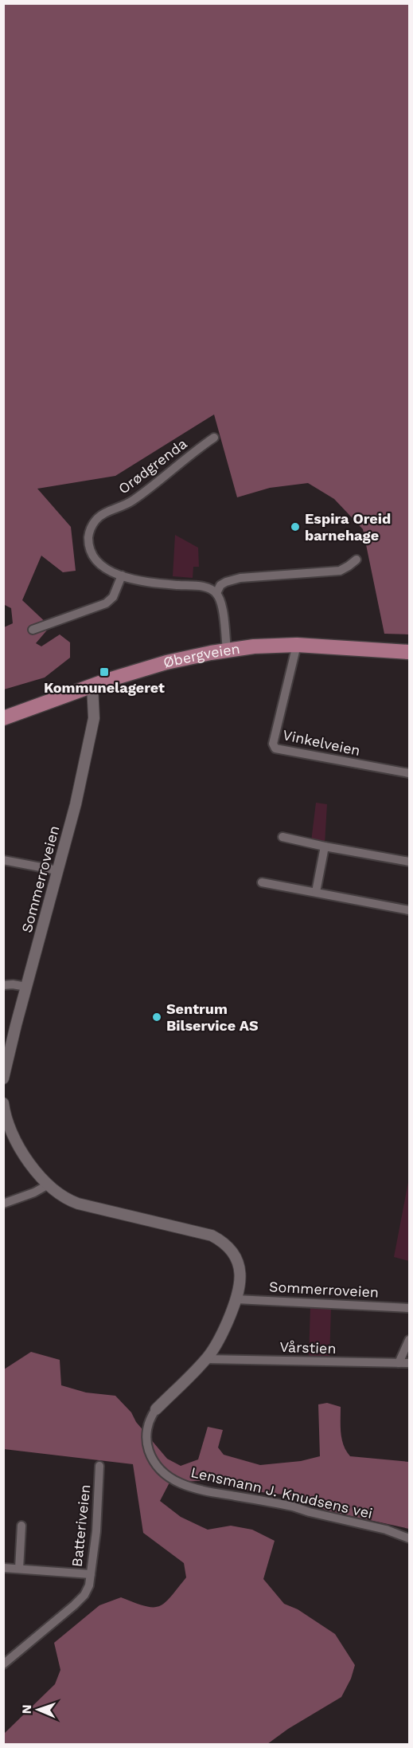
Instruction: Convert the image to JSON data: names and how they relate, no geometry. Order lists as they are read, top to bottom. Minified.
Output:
{"streets":{"main road":["Øbergveien"],"street":["Orødgrenda","Vinkelveien","Sommerroveien","Vårstien","Lensmann J. Knudsens vei","Batteriveien"]},"crossings":[["Øbergveien","Vinkelveien"],["Øbergveien","Sommerroveien"]],"places":{"other":["Espira Oreid barnehage","Sentrum Bilservice AS"],"transit":["Kommunelageret"]},"north":"left"}
